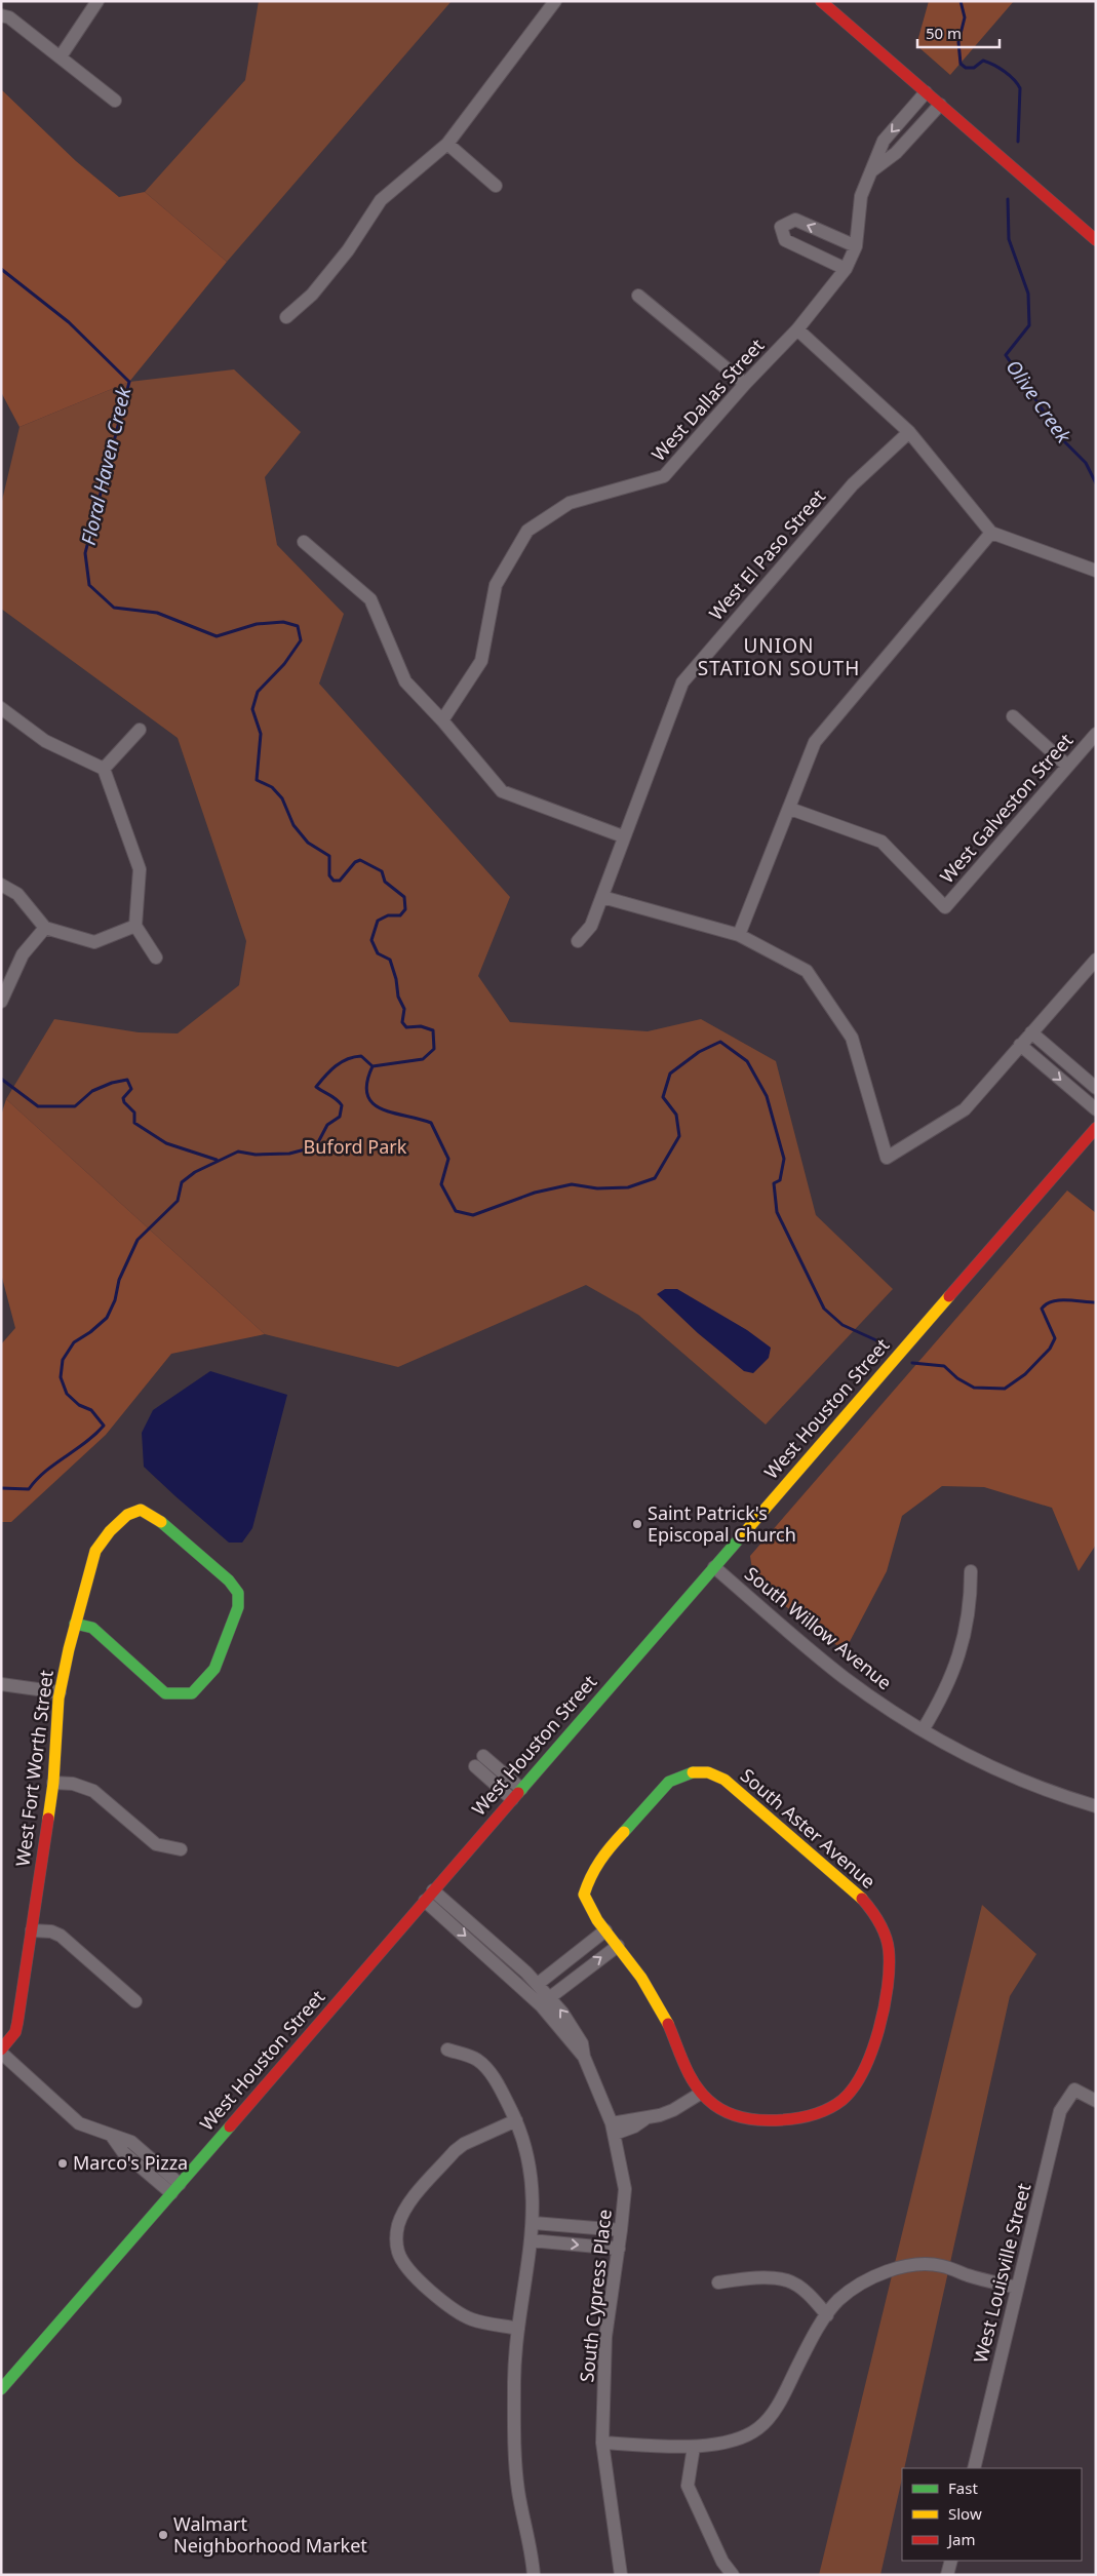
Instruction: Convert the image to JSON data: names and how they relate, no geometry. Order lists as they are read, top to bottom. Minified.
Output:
{"streets":{"street":["West Dallas Street","West El Paso Street","West Galveston Street","West Houston Street","South Willow Avenue","West Fort Worth Street","South Aster Avenue","West Louisville Street","South Cypress Place"]},"crossings":[["West Houston Street","South Willow Avenue"],["West Houston Street","South Cypress Place"]],"districts":["UNION STATION SOUTH"],"water":["Olive Creek","Floral Haven Creek"],"parks":["Buford Park"],"places":["Saint Patrick's Episcopal Church","Marco's Pizza","Walmart Neighborhood Market"],"legend":["Fast","Slow","Jam"],"scale_bar":"50 m"}
